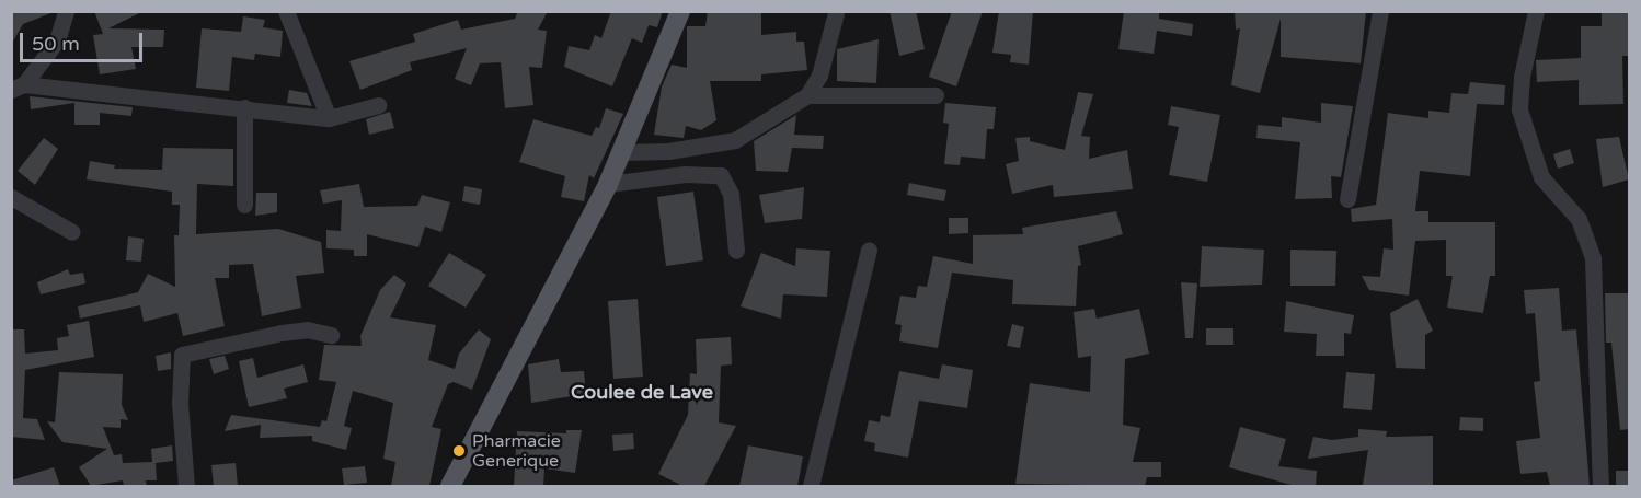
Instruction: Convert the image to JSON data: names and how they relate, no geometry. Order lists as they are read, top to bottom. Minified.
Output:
{"districts":["Coulee de Lave"],"places":["Pharmacie Generique"],"scale_bar":"50 m"}
